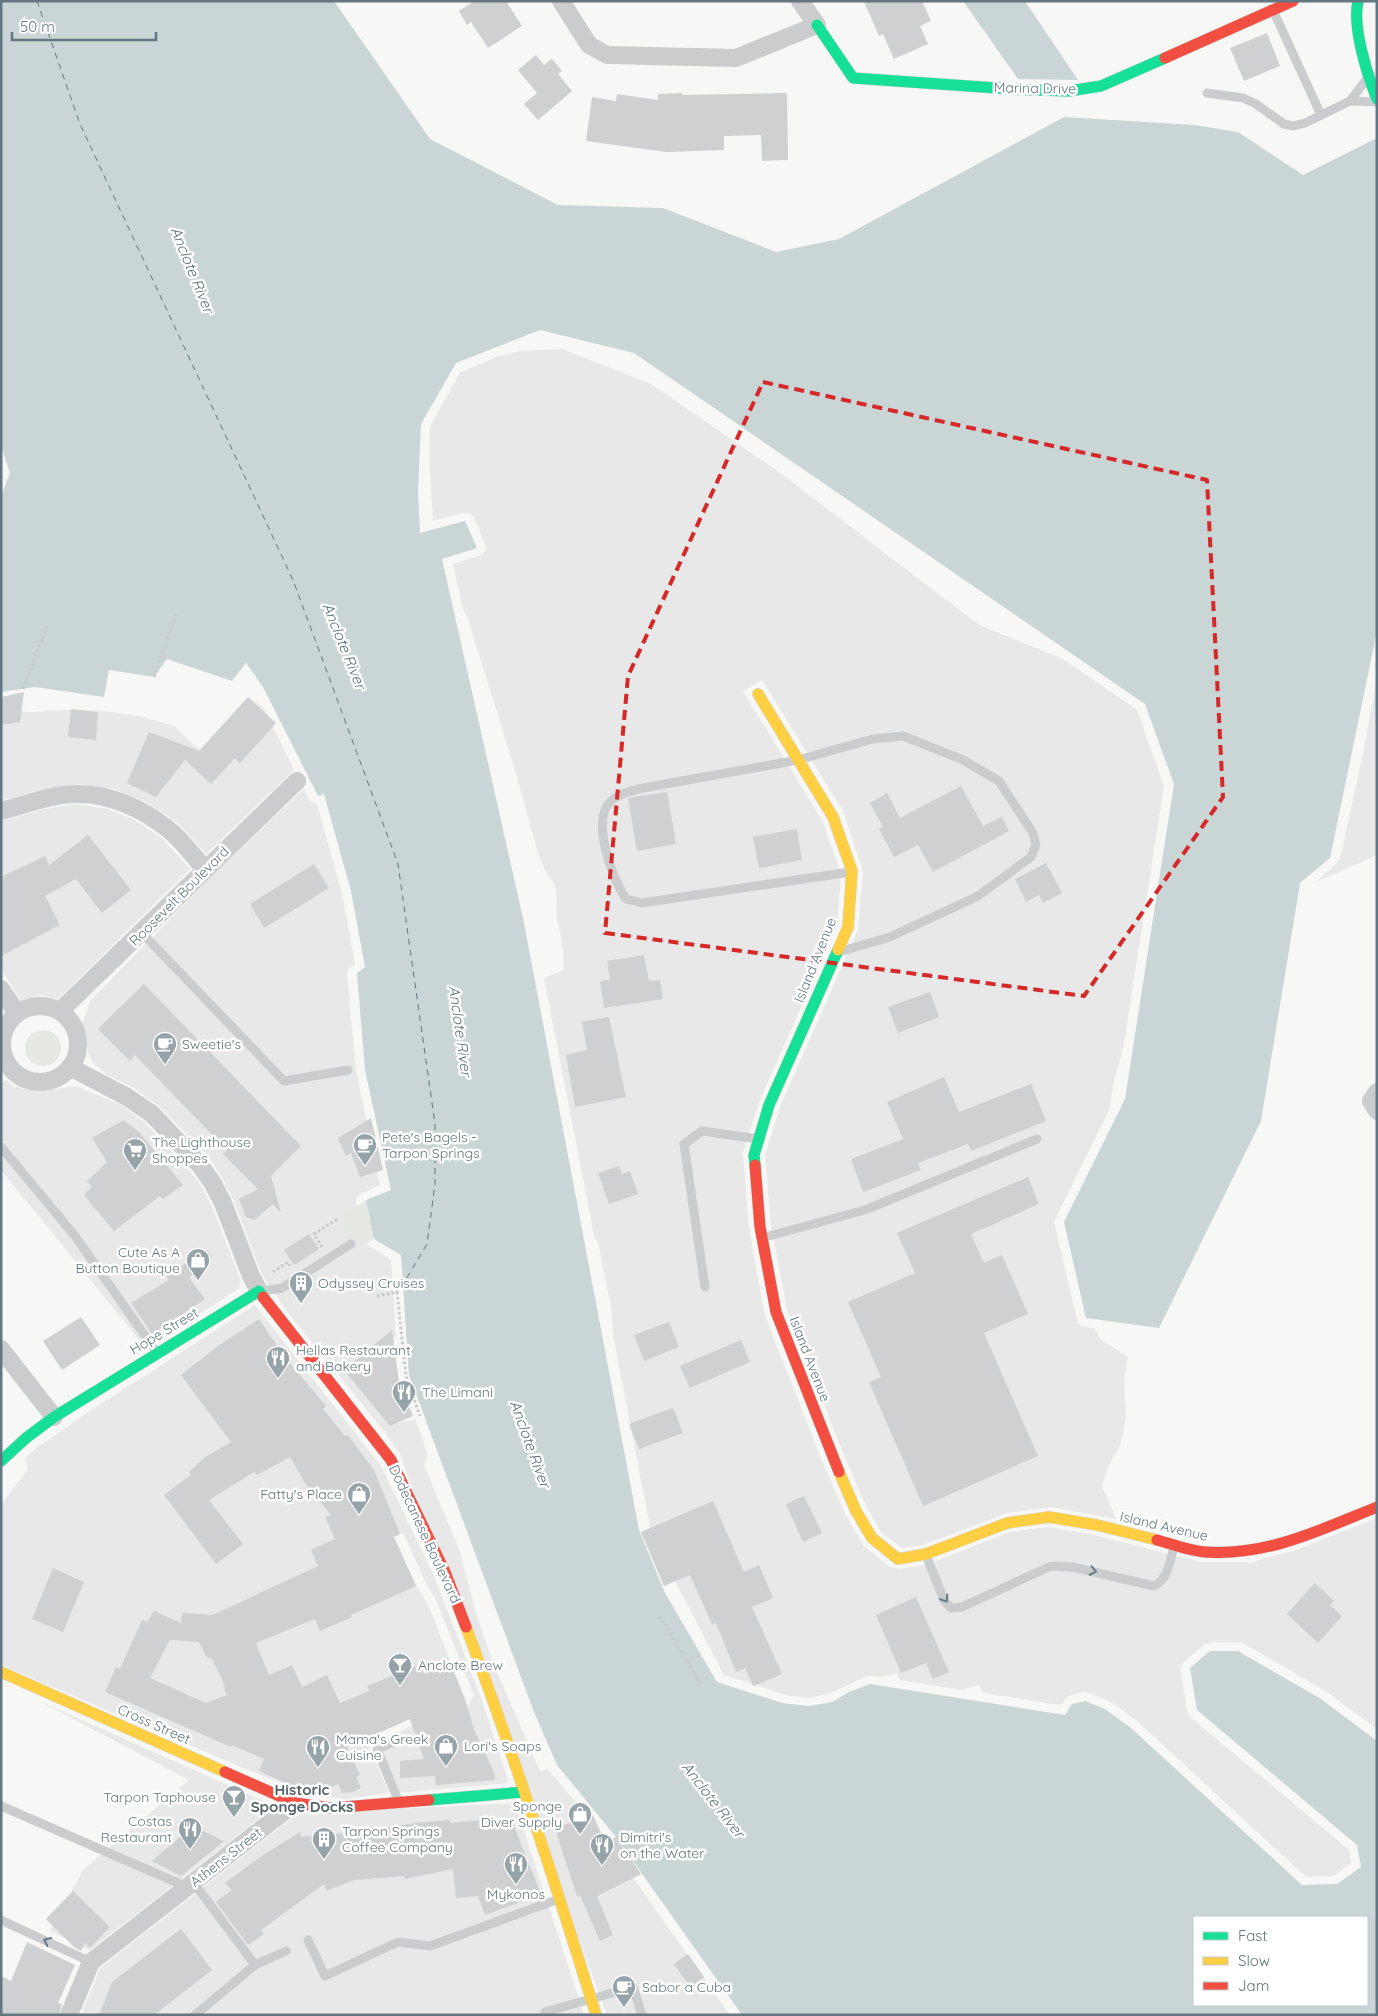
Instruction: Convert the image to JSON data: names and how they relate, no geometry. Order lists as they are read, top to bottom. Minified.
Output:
{"streets":{"street":["Marina Drive","Roosevelt Boulevard","Island Avenue","Hope Street","Dodecanese Boulevard","Cross Street","Athens Street"]},"crossings":[["Roosevelt Boulevard","Dodecanese Boulevard"],["Hope Street","Dodecanese Boulevard"],["Cross Street","Athens Street"]],"districts":["Historic Sponge Docks"],"water":["Anclote River"],"places":{"cafe":["Sweetie's","Pete's Bagels - Tarpon Springs","Sabor a Cuba"],"supermarket":["The Lighthouse Shoppes"],"shop":["Cute As A Button Boutique","Fatty's Place","Lori's Soaps","Sponge Diver Supply"],"building":["Odyssey Cruises","Tarpon Springs Coffee Company"],"restaurant":["Hellas Restaurant and Bakery","The Limani","Mama's Greek Cuisine","Costas Restaurant","Dimitri's on the Water","Mykonos"],"bar":["Anclote Brew","Tarpon Taphouse"]},"legend":["Fast","Slow","Jam"],"scale_bar":"50 m"}
